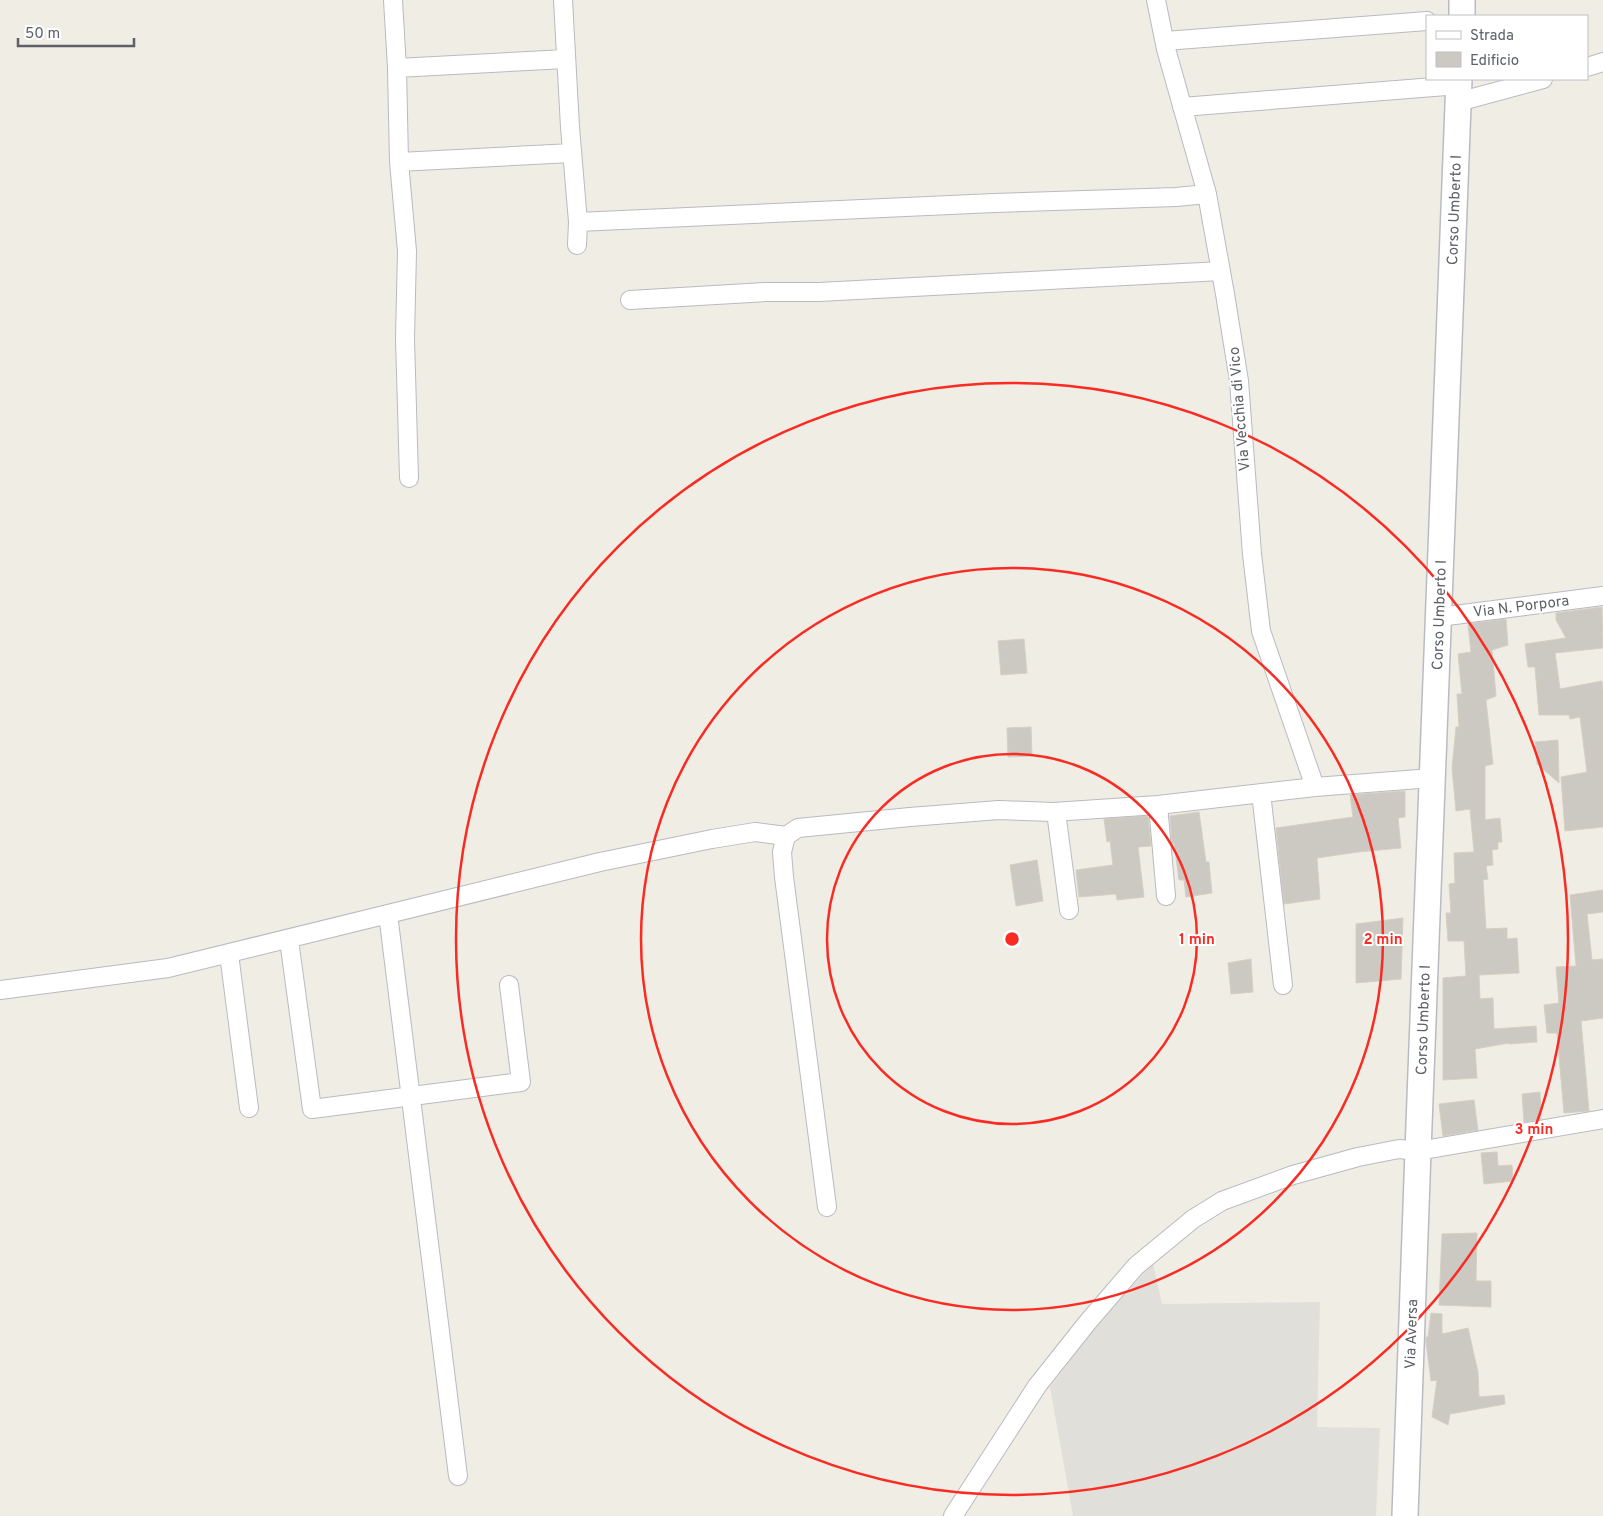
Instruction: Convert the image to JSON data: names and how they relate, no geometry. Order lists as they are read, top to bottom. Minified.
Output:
{"streets":{"main road":["Corso Umberto I","Via Aversa"],"street":["Via Vecchia di Vico","Via N. Porpora"]},"crossings":[["Corso Umberto I","Via N. Porpora"],["Corso Umberto I","Via Aversa"]],"legend":["Strada","Edificio"],"scale_bar":"50 m","rings":["1 min","2 min","3 min"]}
